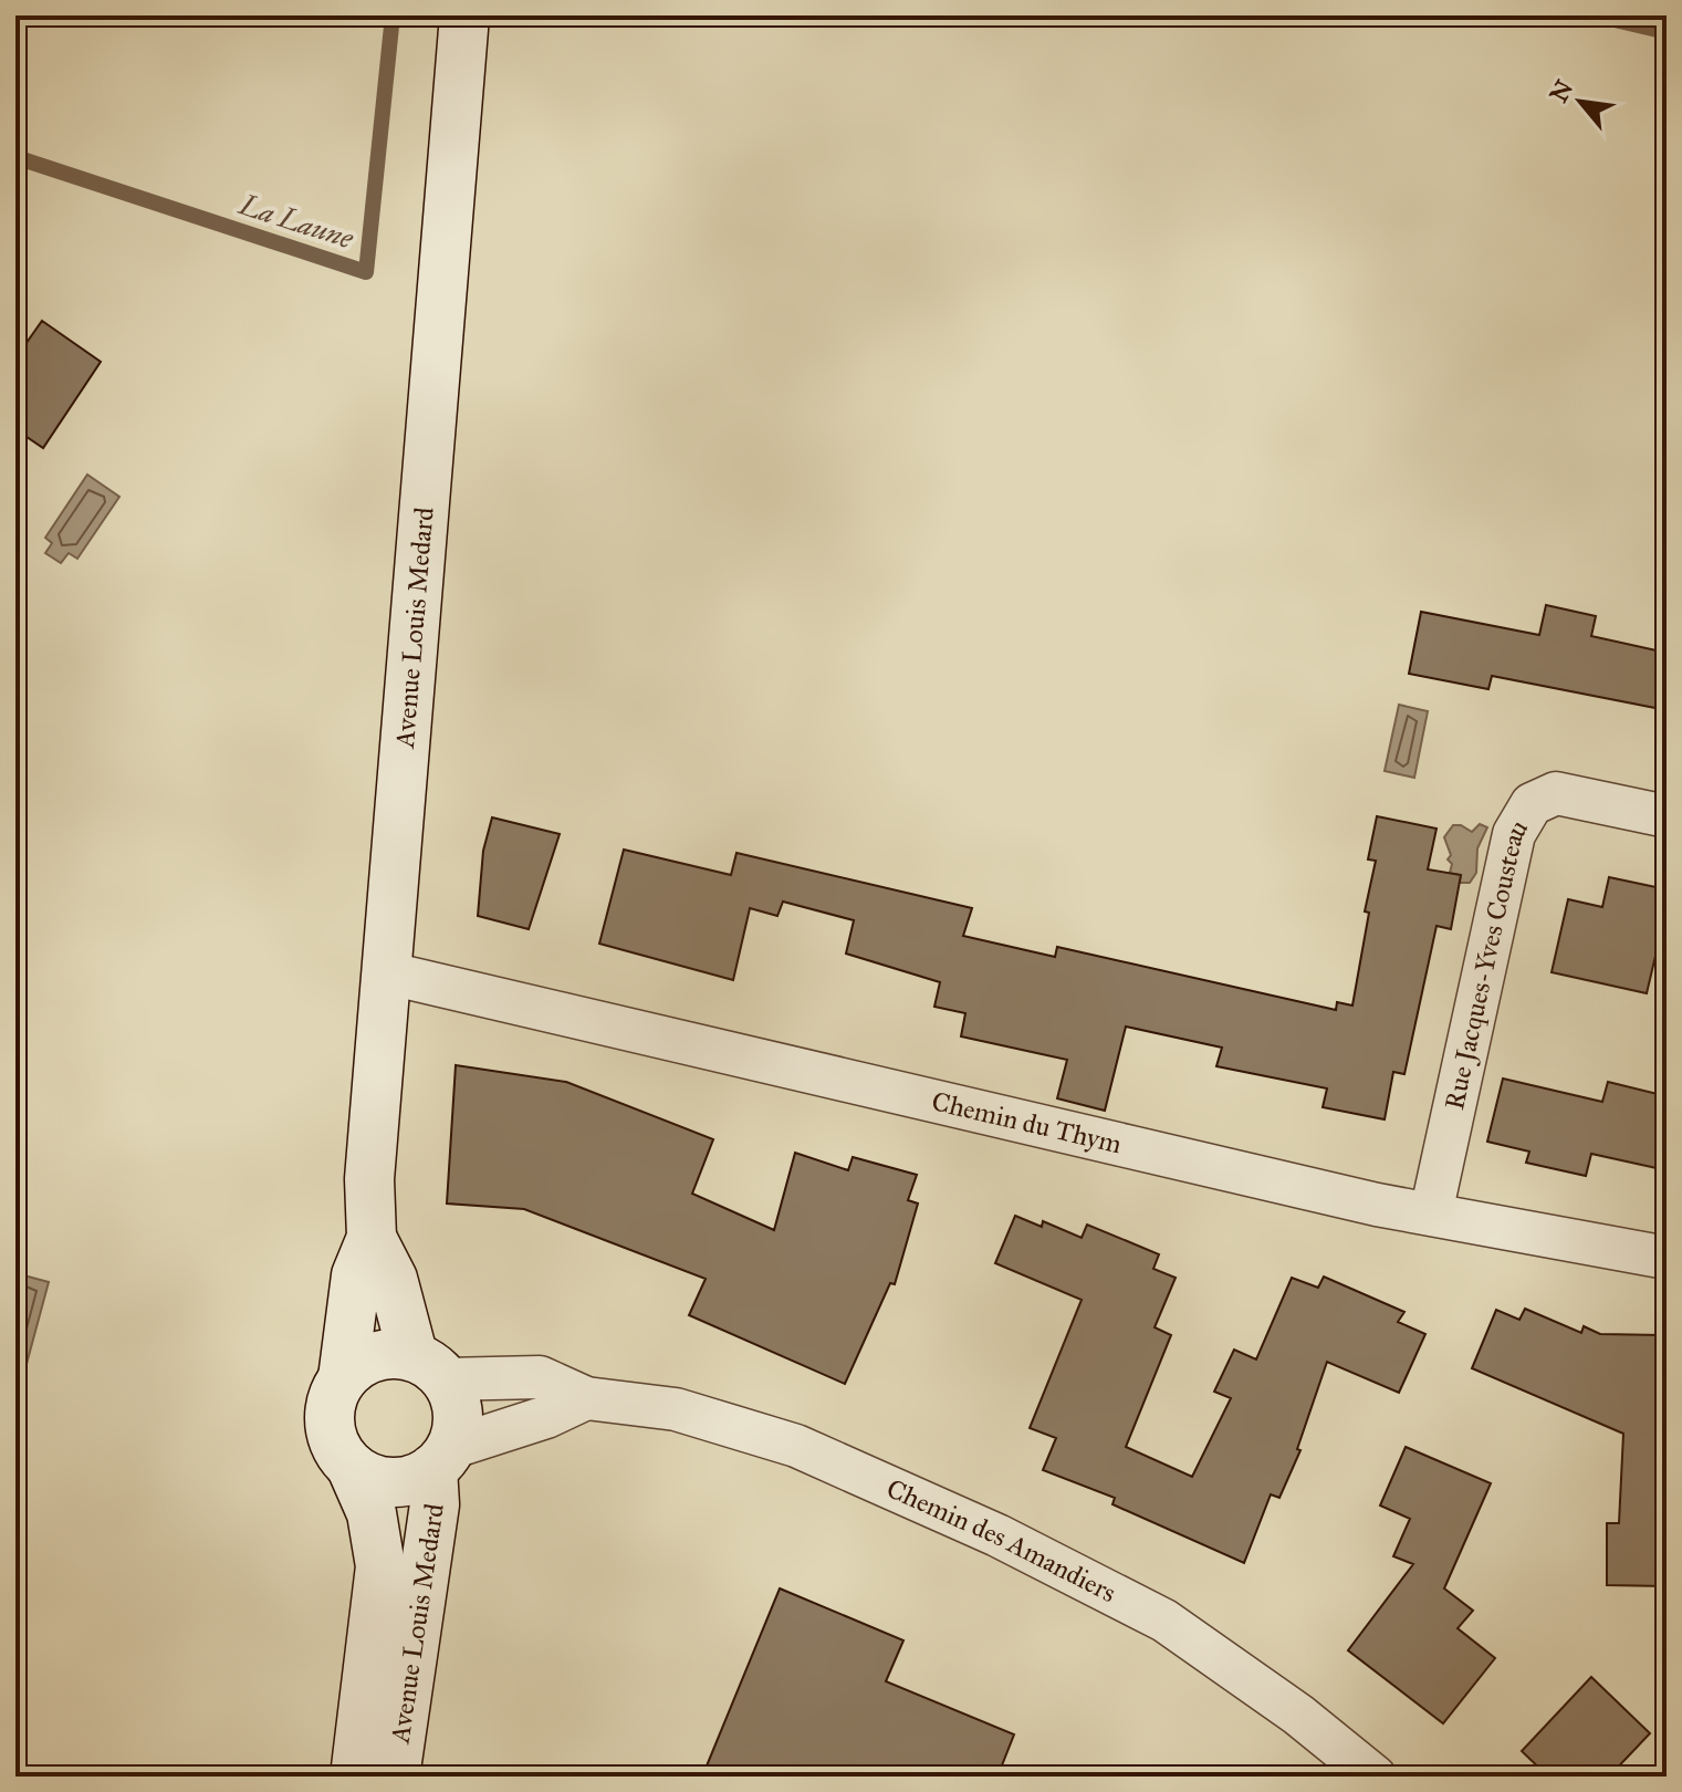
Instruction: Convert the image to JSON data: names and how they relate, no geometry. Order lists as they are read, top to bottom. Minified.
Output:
{"streets":{"street":["Avenue Louis Medard","Rue Jacques-Yves Cousteau","Chemin du Thym","Chemin des Amandiers"]},"crossings":[["Avenue Louis Medard","Chemin du Thym"],["Avenue Louis Medard","Chemin des Amandiers"],["Rue Jacques-Yves Cousteau","Chemin du Thym"]],"water":["La Laune"],"north":"top left"}
